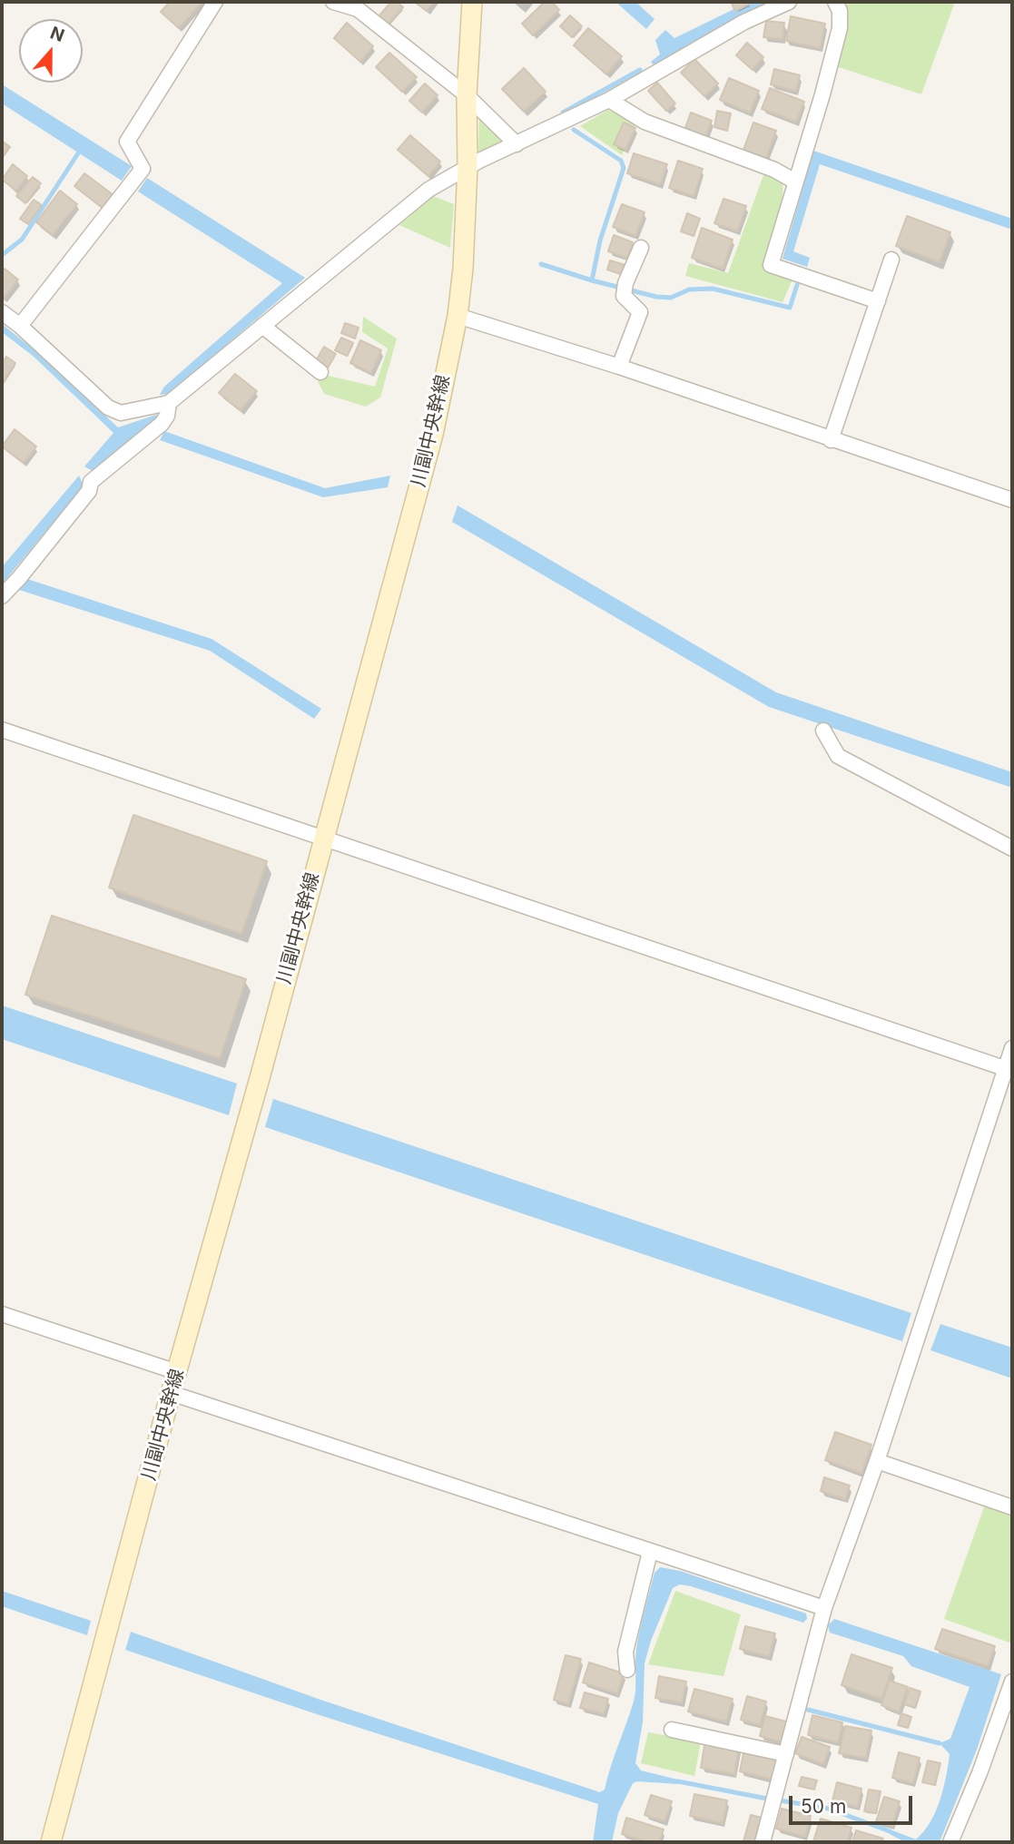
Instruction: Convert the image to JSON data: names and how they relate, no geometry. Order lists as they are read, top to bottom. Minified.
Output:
{"streets":{"street":["川副中央幹線"]},"scale_bar":"50 m","north":"top"}
